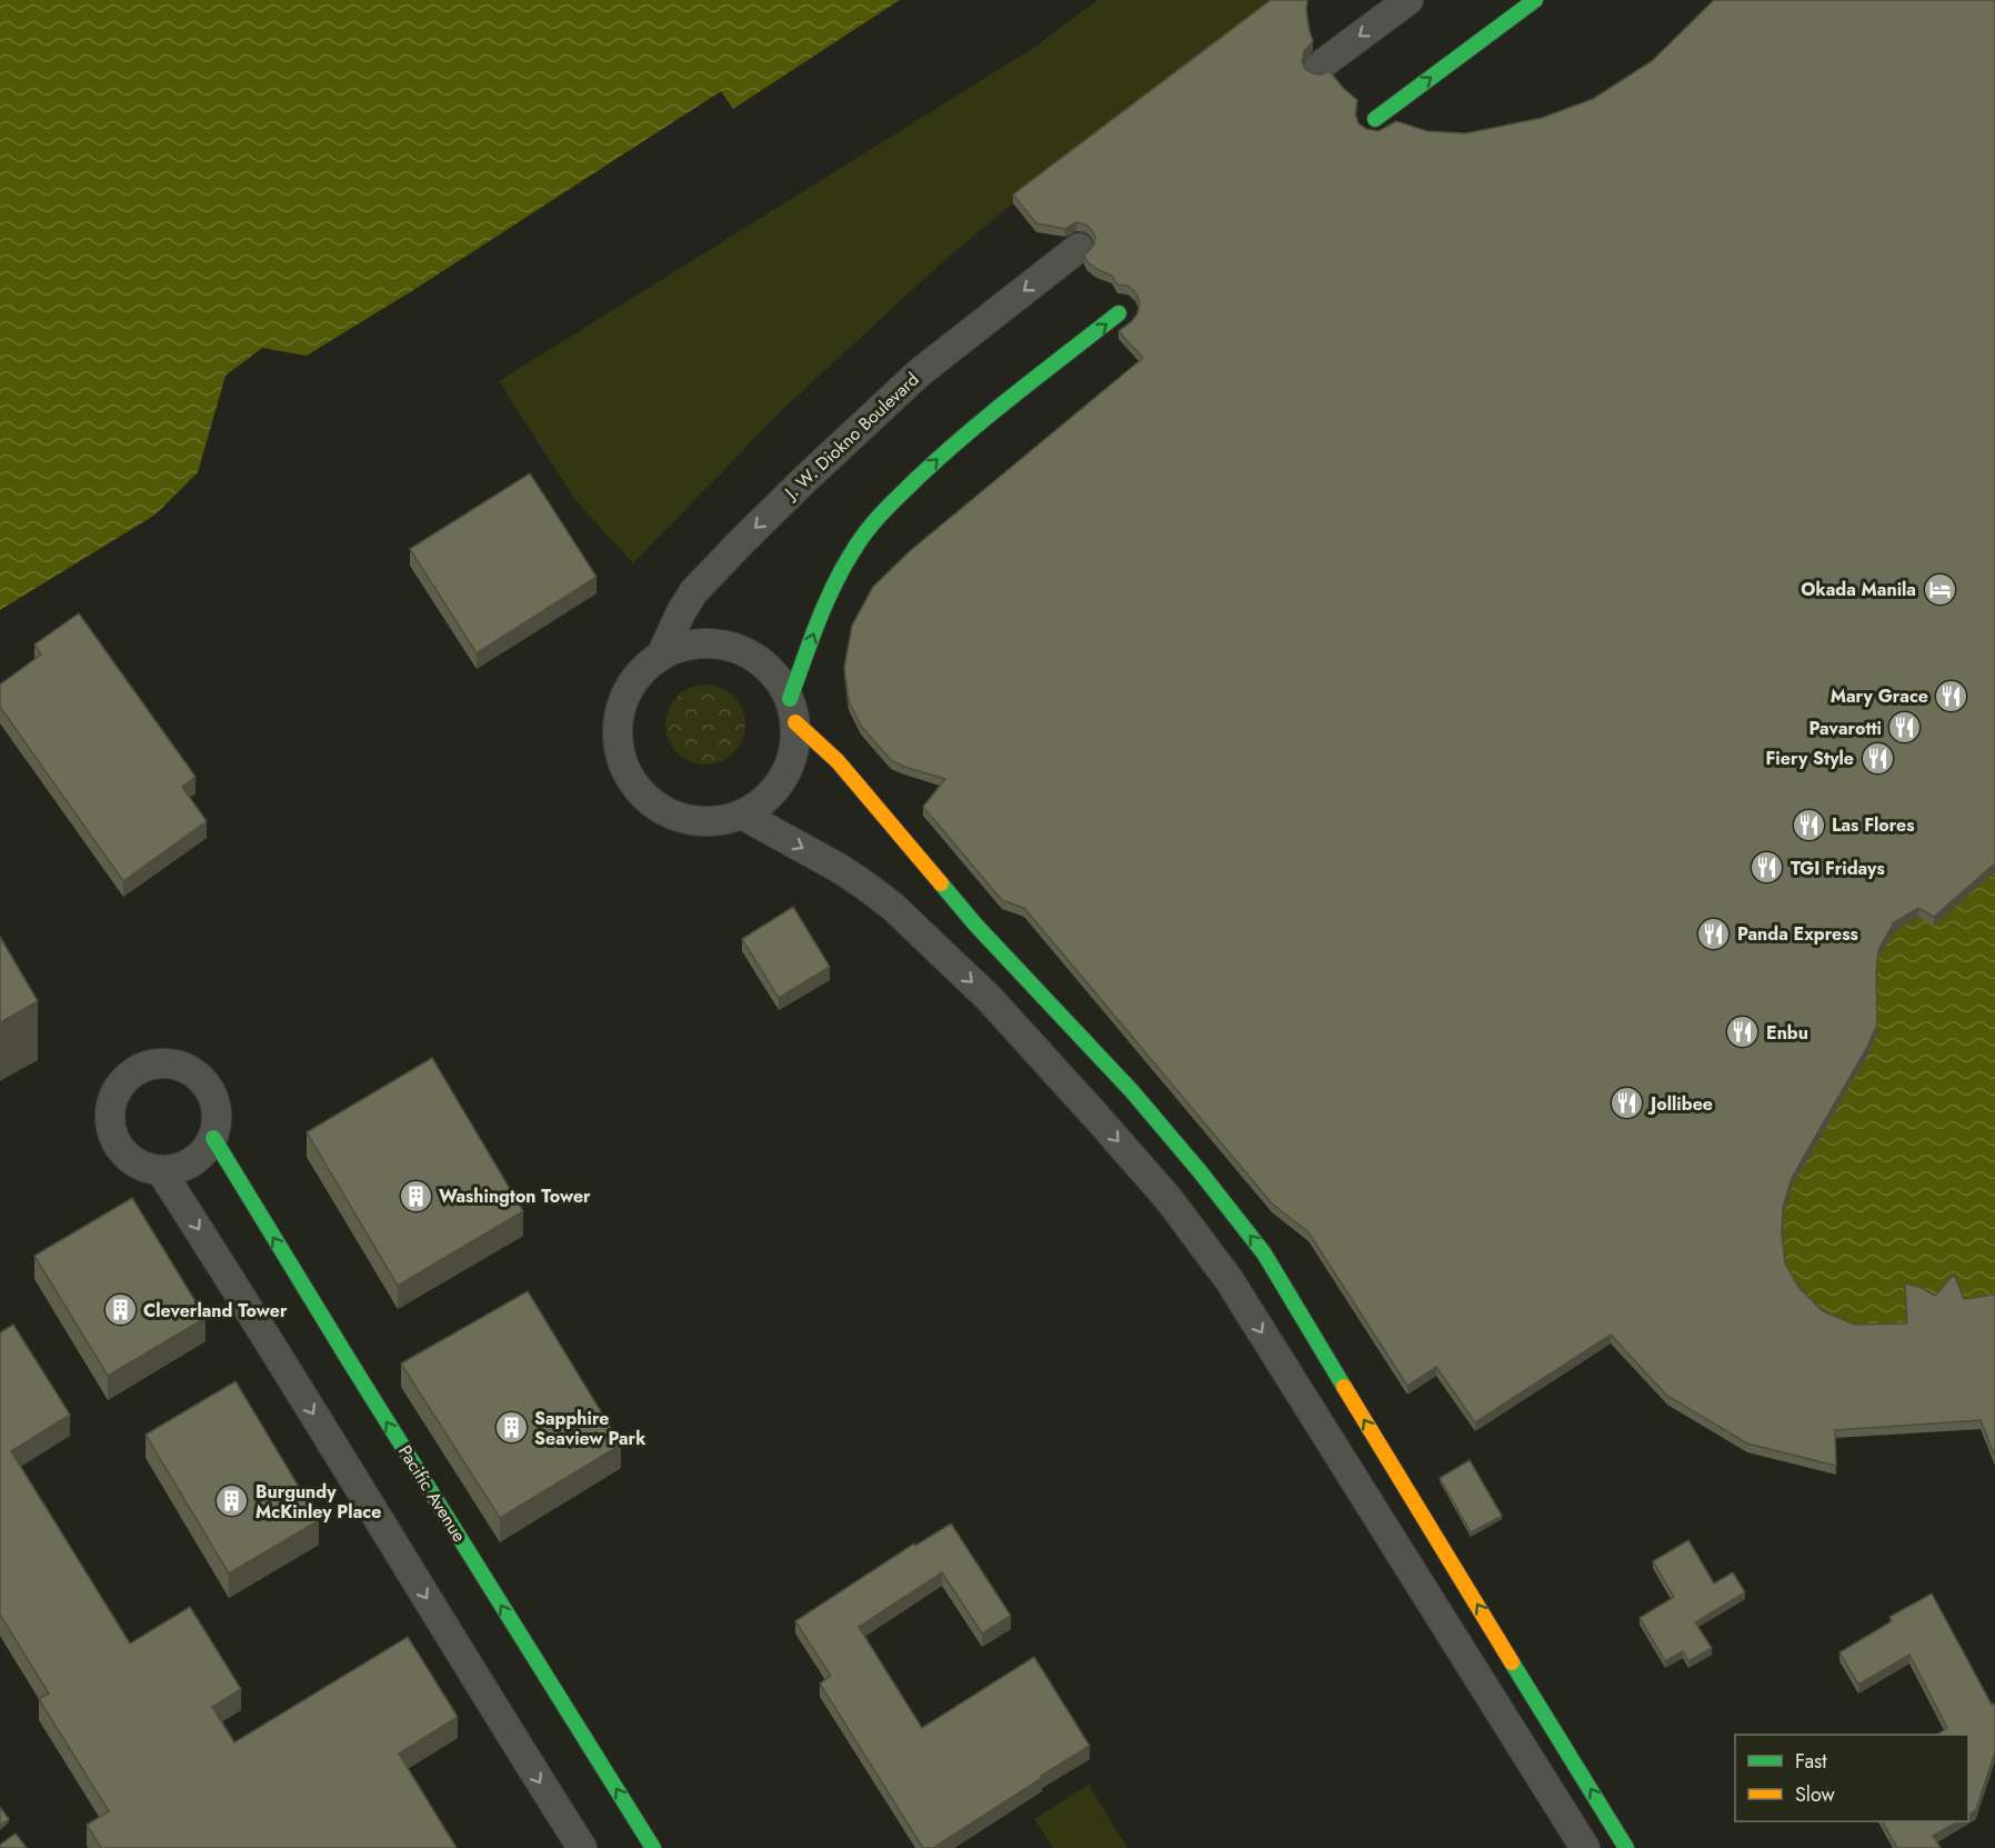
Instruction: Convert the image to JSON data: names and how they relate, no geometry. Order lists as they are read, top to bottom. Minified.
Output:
{"streets":{"street":["J. W. Diokno Boulevard","Pacific Avenue"]},"places":{"hotel":["Okada Manila"],"restaurant":["Mary Grace","Pavarotti","Fiery Style","Las Flores","TGI Fridays","Panda Express","Enbu","Jollibee"],"building":["Washington Tower","Cleverland Tower","Sapphire Seaview Park","Burgundy McKinley Place"]},"legend":["Fast","Slow"]}
